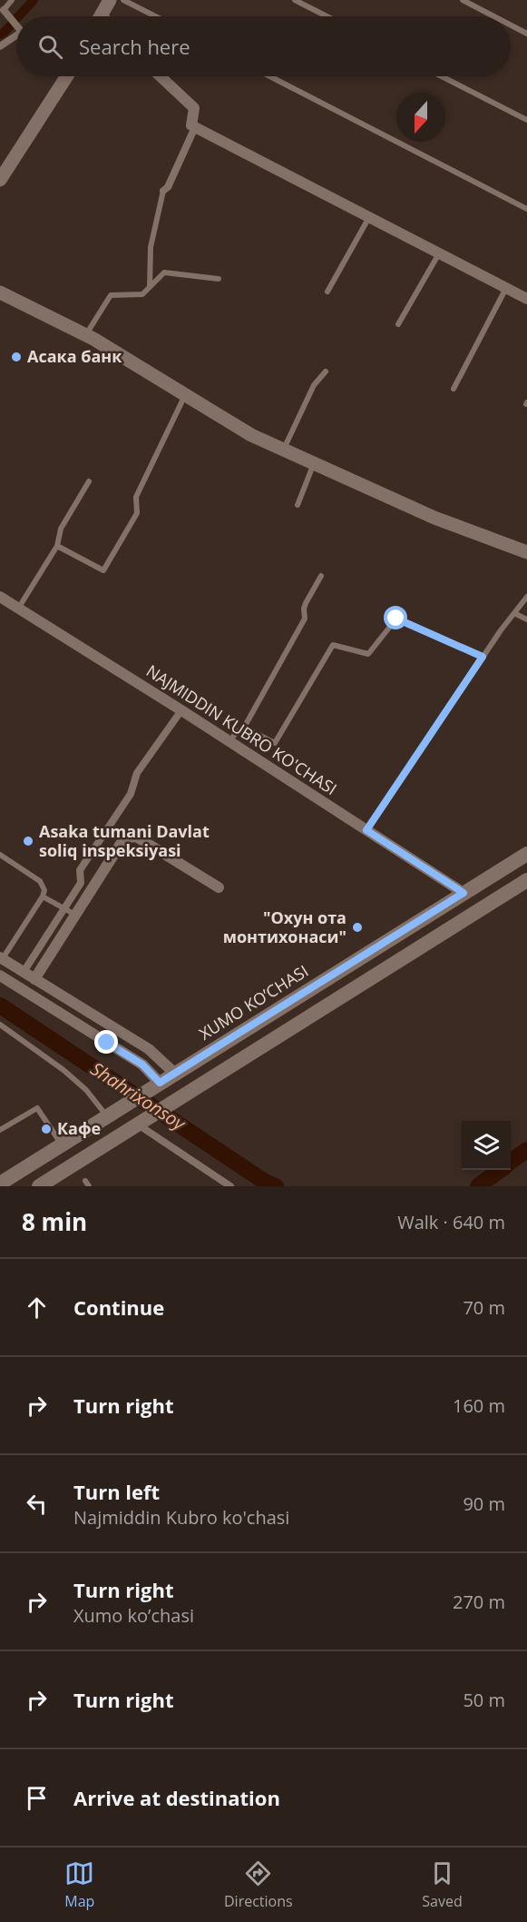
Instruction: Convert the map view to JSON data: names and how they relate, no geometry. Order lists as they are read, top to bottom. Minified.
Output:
{"streets":{"main road":["XUMO KO’CHASI"],"street":["NAJMIDDIN KUBRO KO'CHASI"]},"crossings":[["NAJMIDDIN KUBRO KO'CHASI","XUMO KO’CHASI"]],"water":["Shahrixonsoy"],"places":["Асака банк","Asaka tumani Davlat soliq inspeksiyasi","\"Охун ота монтихонаси\"","Кафе"],"north":"bottom","page":{"search":"Search here","heading":["8 min","Walk · 640 m"],"list":[["Continue","70 m"],["Turn right","160 m"],["Turn left","Najmiddin Kubro ko'chasi","90 m"],["Turn right","Xumo ko’chasi","270 m"],["Turn right","50 m"],"Arrive at destination"],"nav":["Map","Directions","Saved"]}}
